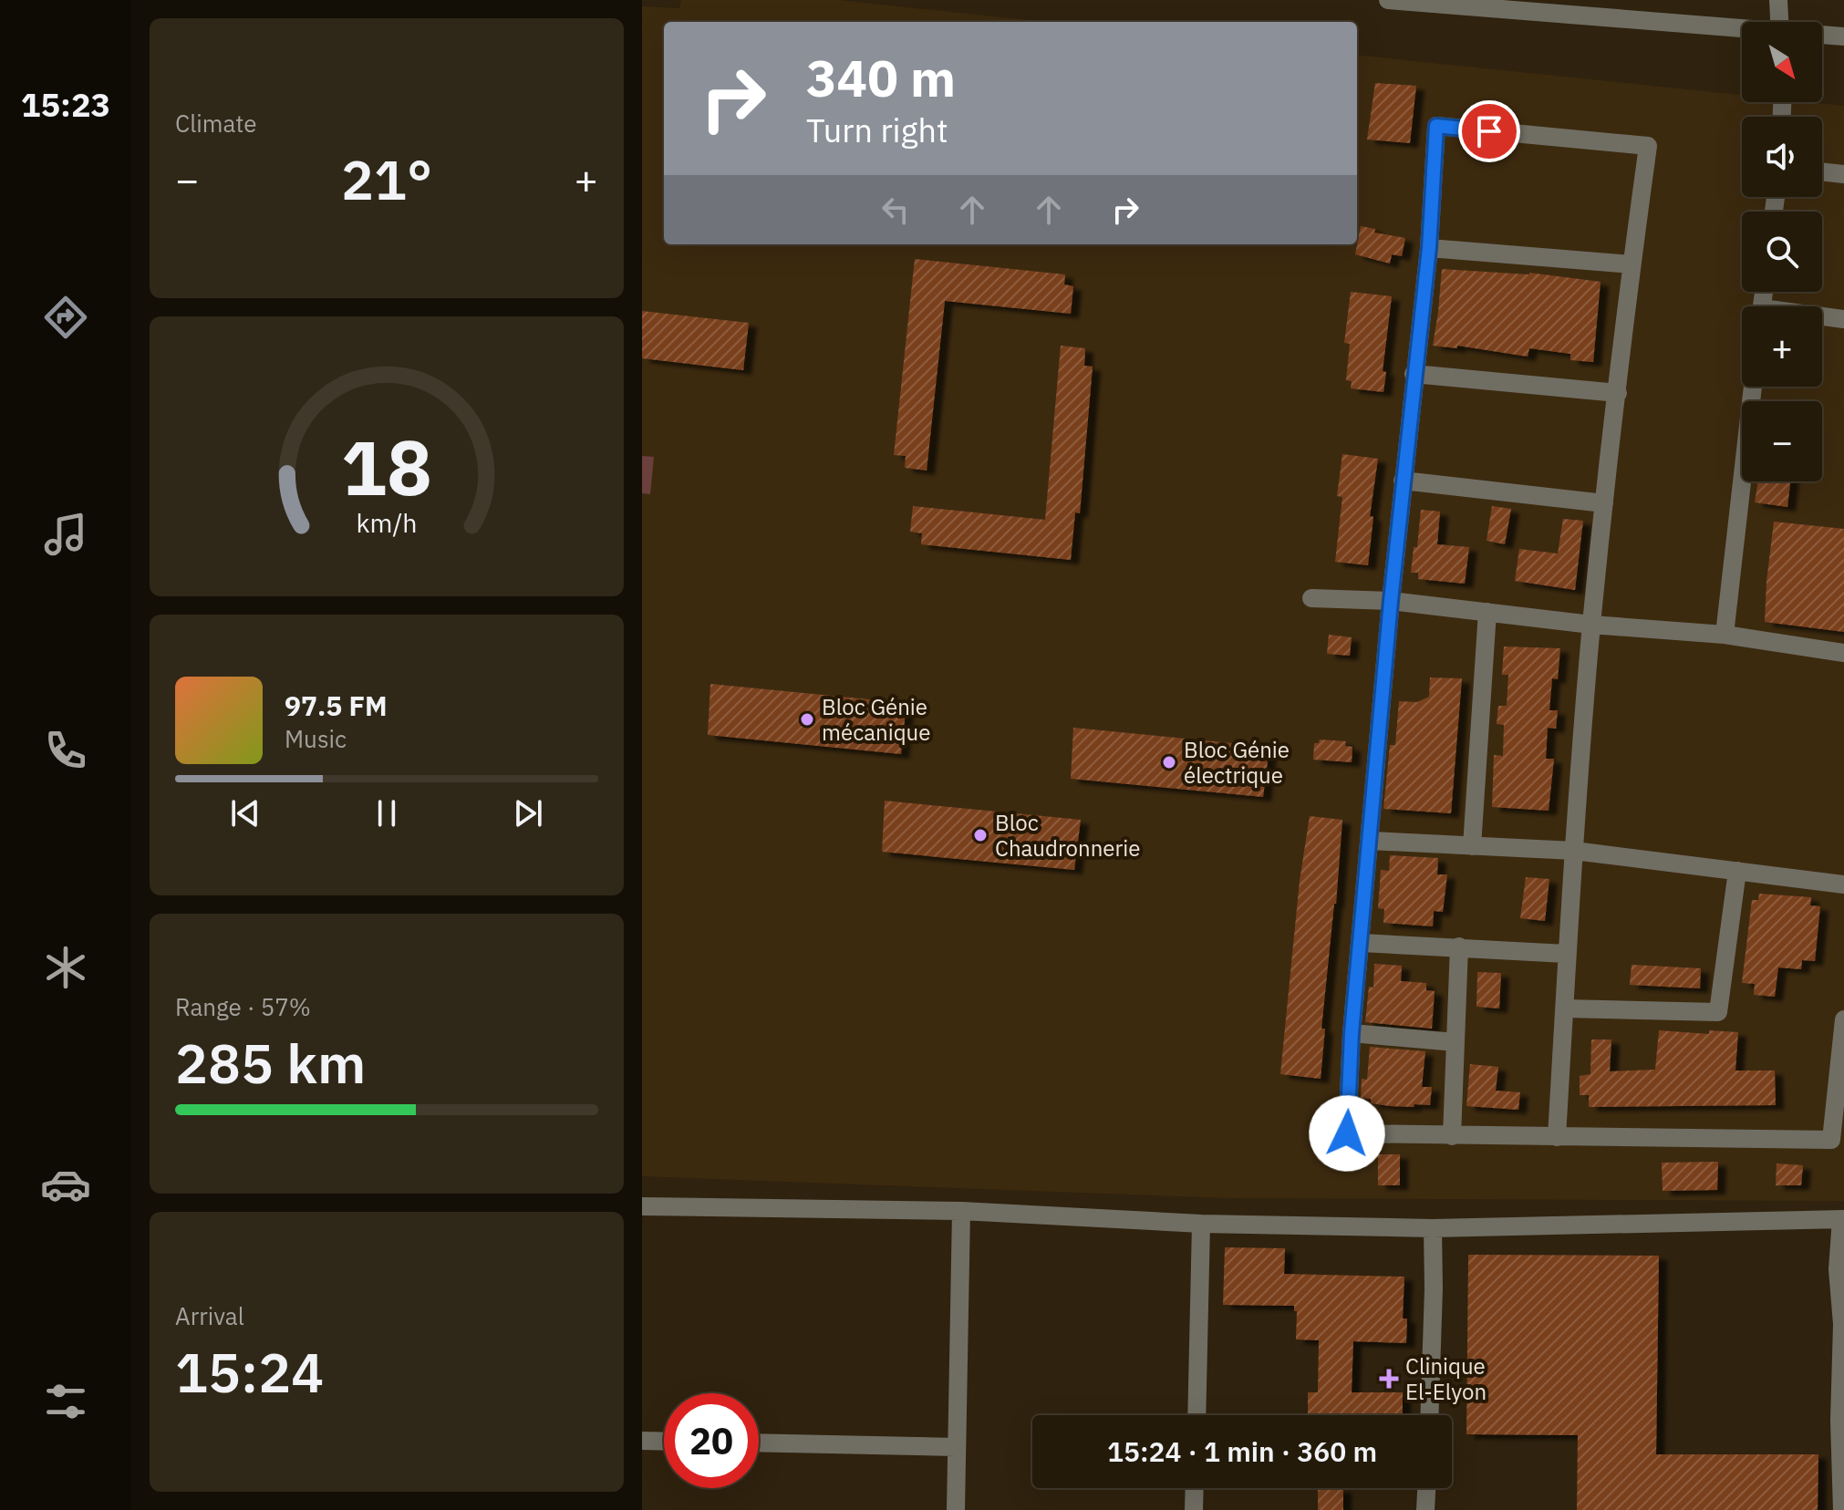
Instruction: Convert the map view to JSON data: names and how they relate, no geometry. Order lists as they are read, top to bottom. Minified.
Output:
{"places":{"other":["Bloc Génie mécanique","Bloc Génie électrique","Bloc Chaudronnerie"],"health":["Clinique El-Elyon"]},"north":"bottom right","page":{"tabs":"15:23","tile":["Climate",["Range · 57%","285 km"],["Arrival","15:24"]],"map_buttons":["+","−"],"turn":["340 m","Turn right"],"heat":["−","21°","+"],"song":["97.5 FM","Music"],"limit":"20","trip":"15:24 · 1 min · 360 m","gauge":["18","km/h"]}}
